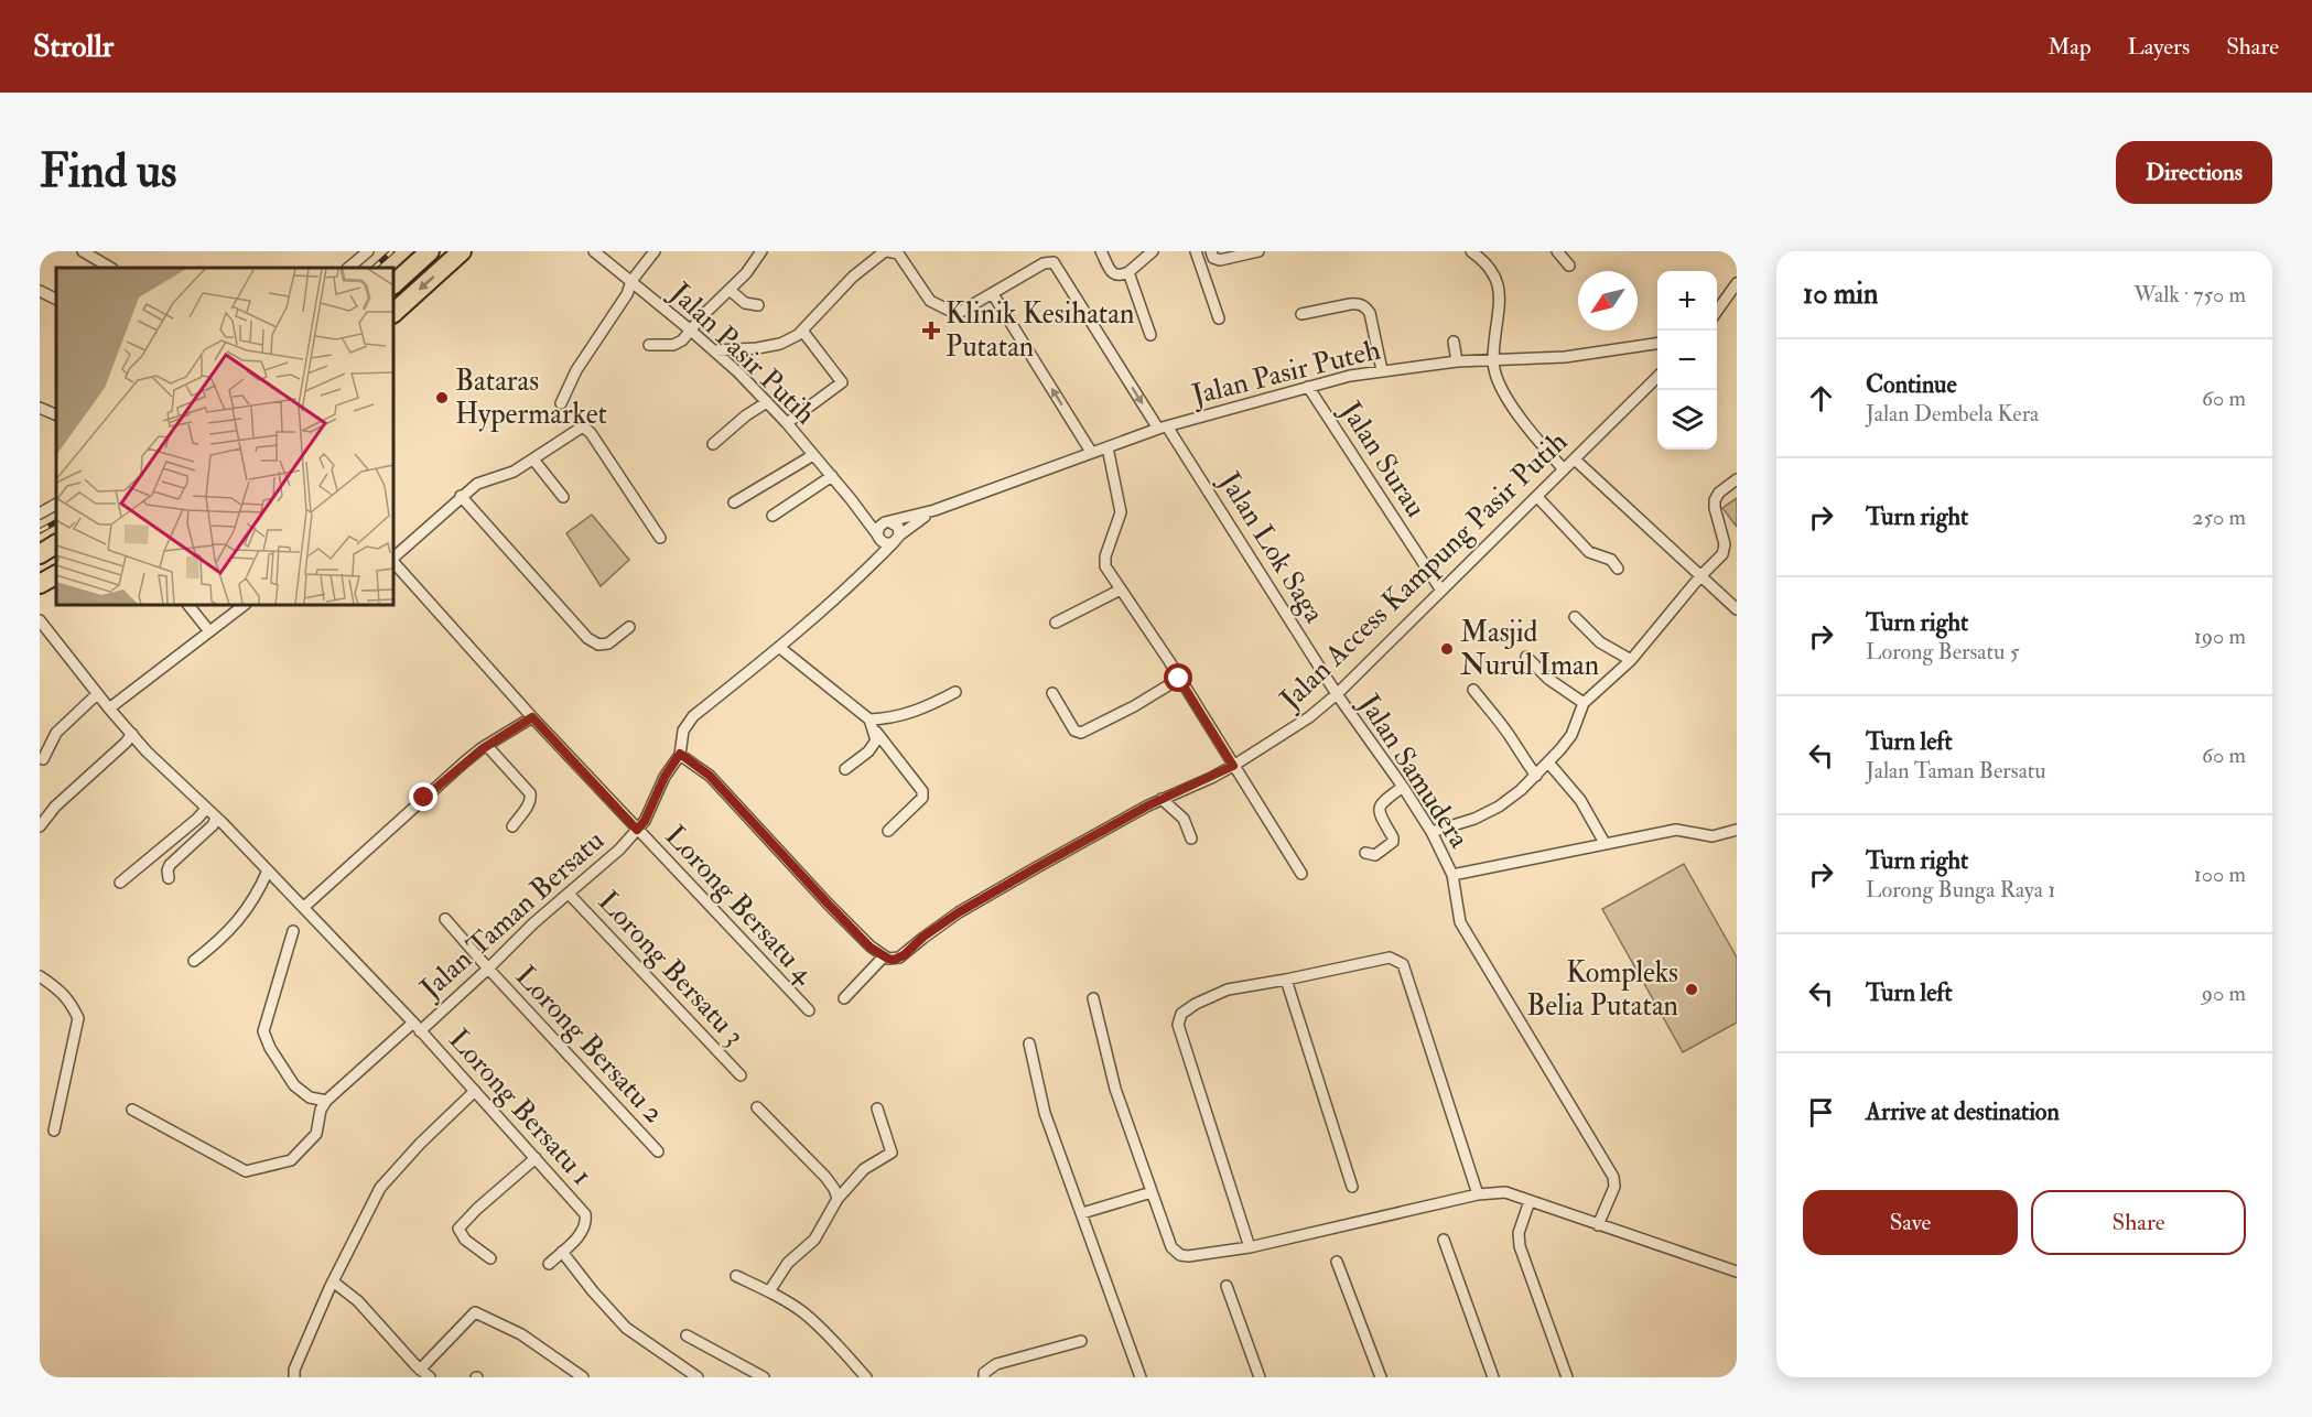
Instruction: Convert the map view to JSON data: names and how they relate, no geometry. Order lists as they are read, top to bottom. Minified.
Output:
{"streets":{"street":["Jalan Pasir Putih","Jalan Pasir Puteh","Jalan Surau","Jalan Lok Saga","Jalan Access Kampung Pasir Putih","Jalan Samudera","Lorong Bersatu 4","Jalan Taman Bersatu","Lorong Bersatu 3","Lorong Bersatu 2","Lorong Bersatu 1"]},"crossings":[["Jalan Pasir Putih","Jalan Pasir Puteh"],["Jalan Pasir Putih","Jalan Taman Bersatu"],["Jalan Pasir Puteh","Jalan Surau"],["Jalan Pasir Puteh","Jalan Lok Saga"],["Jalan Pasir Puteh","Jalan Taman Bersatu"],["Jalan Surau","Jalan Access Kampung Pasir Putih"],["Jalan Lok Saga","Jalan Access Kampung Pasir Putih"],["Jalan Lok Saga","Jalan Samudera"],["Jalan Access Kampung Pasir Putih","Jalan Samudera"],["Lorong Bersatu 4","Jalan Taman Bersatu"],["Jalan Taman Bersatu","Lorong Bersatu 3"],["Jalan Taman Bersatu","Lorong Bersatu 2"],["Jalan Taman Bersatu","Lorong Bersatu 1"]],"places":{"health":["Klinik Kesihatan Putatan"],"other":["Bataras Hypermarket","Masjid Nurul Iman","Kompleks Belia Putatan"]},"north":"bottom left","page":{"header":"Strollr","nav":["Map","Layers","Share"],"buttons":["Directions",["Save","Share"]],"title":"Find us","heading":["10 min","Walk · 750 m"],"map_buttons":["+","−"],"list":[["Continue","Jalan Dembela Kera","60 m"],["Turn right","250 m"],["Turn right","Lorong Bersatu 5","190 m"],["Turn left","Jalan Taman Bersatu","60 m"],["Turn right","Lorong Bunga Raya 1","100 m"],["Turn left","90 m"],"Arrive at destination"]}}
